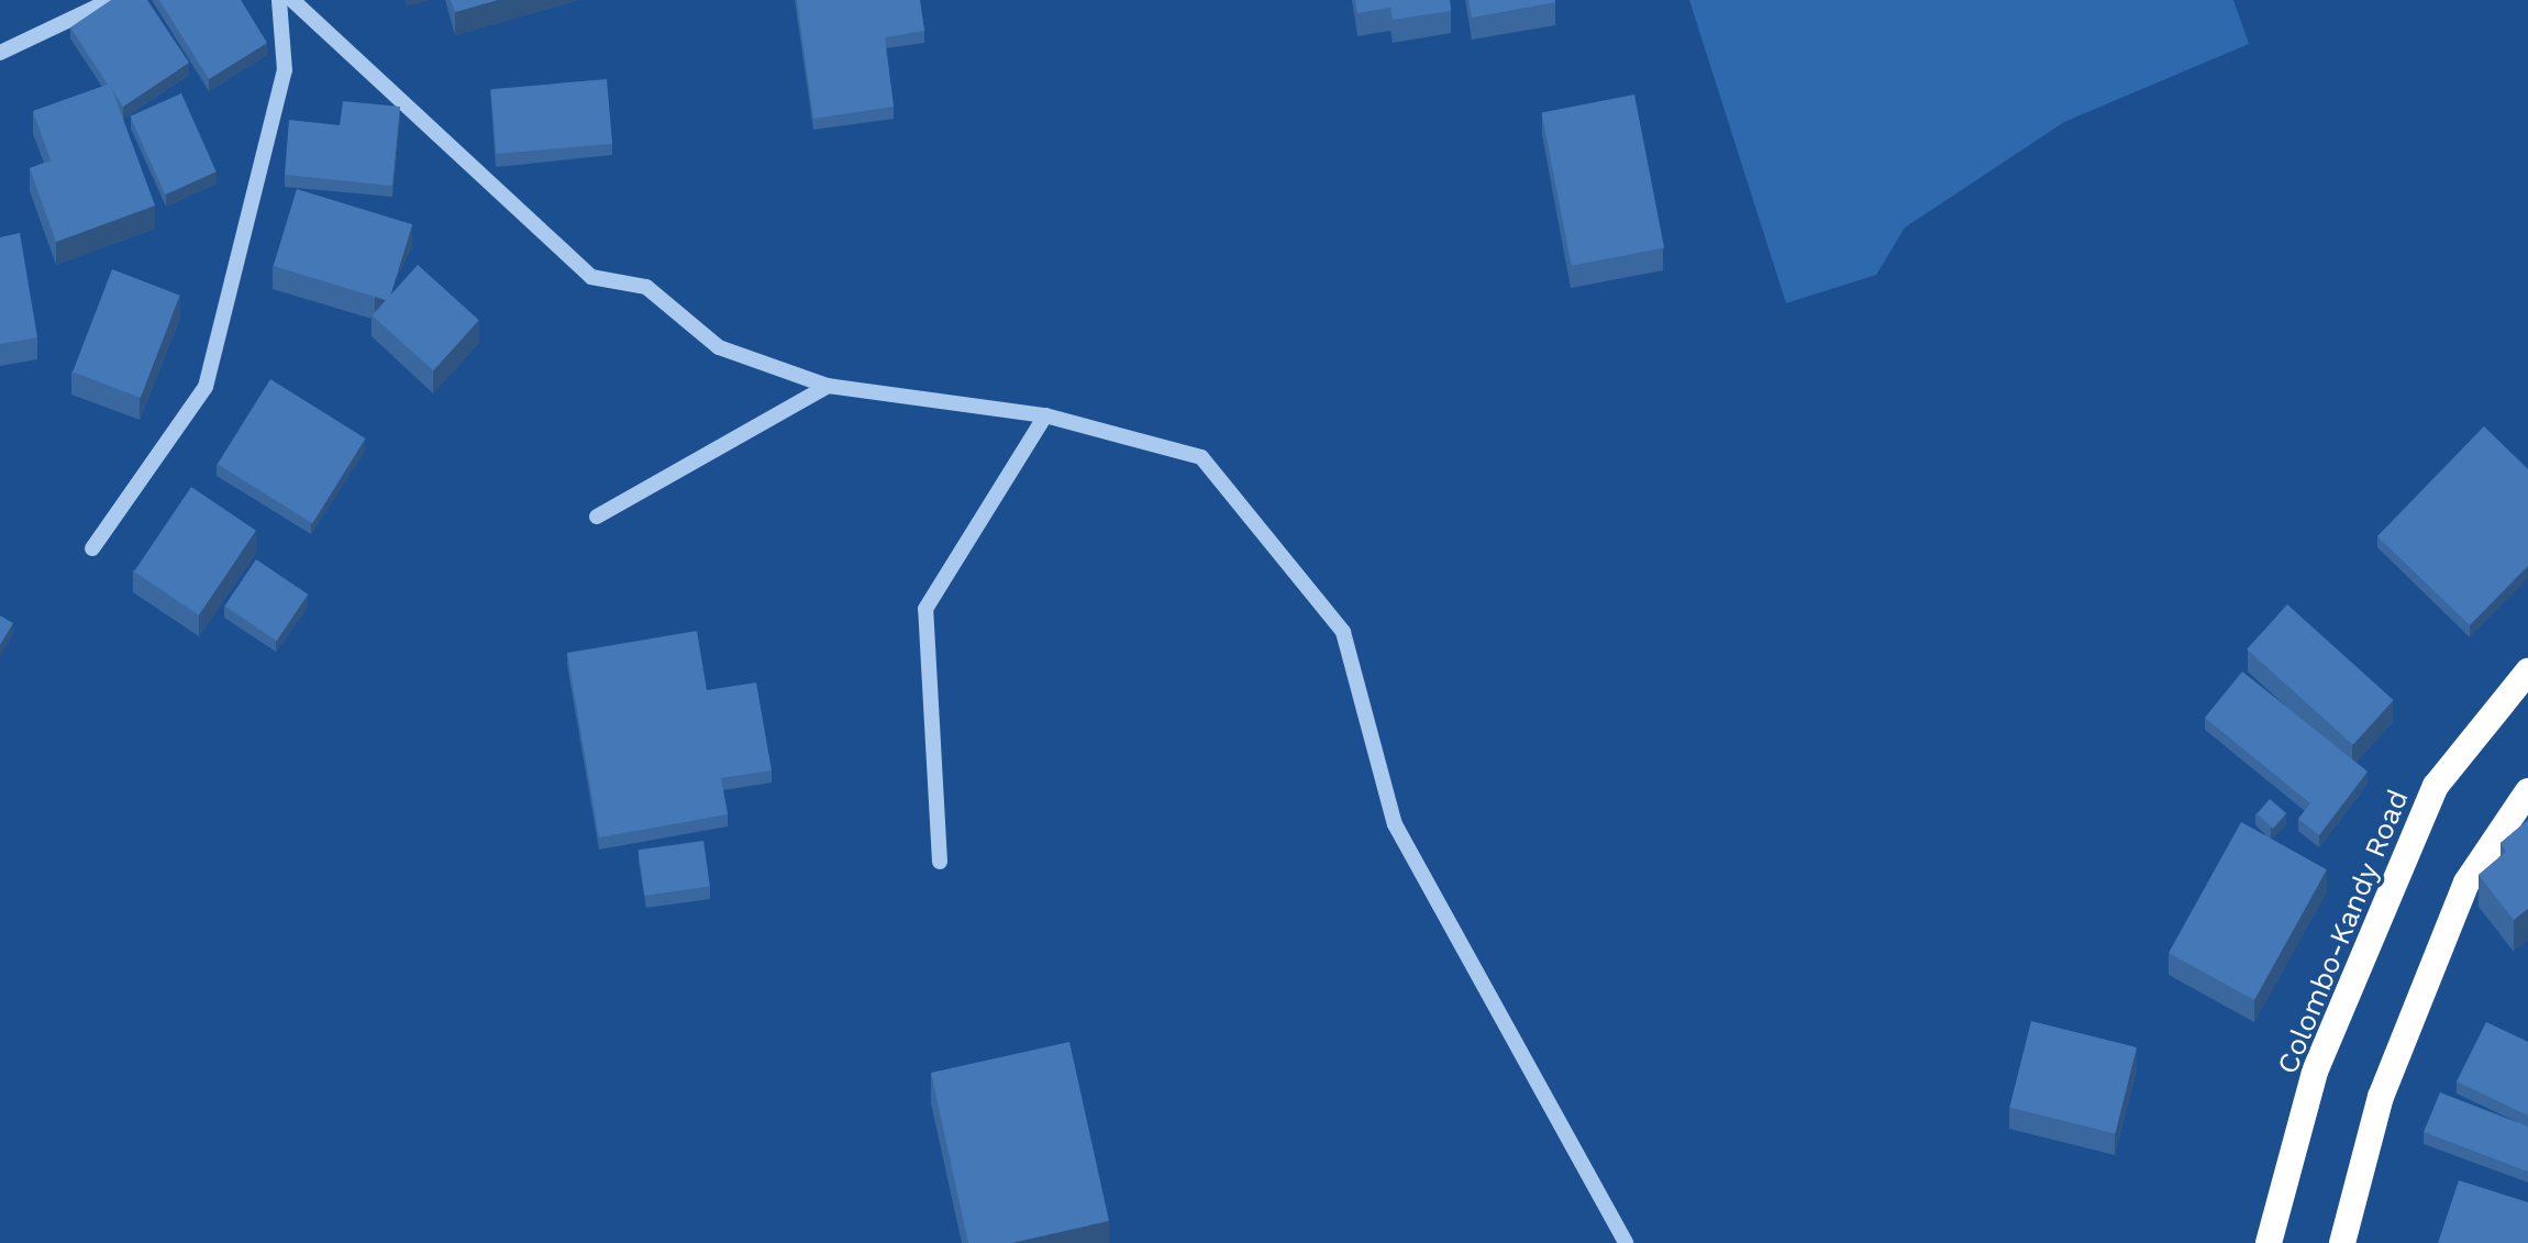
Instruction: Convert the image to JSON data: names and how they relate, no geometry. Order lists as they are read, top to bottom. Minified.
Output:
{"streets":{"highway":["Colombo-Kandy Road"]}}
